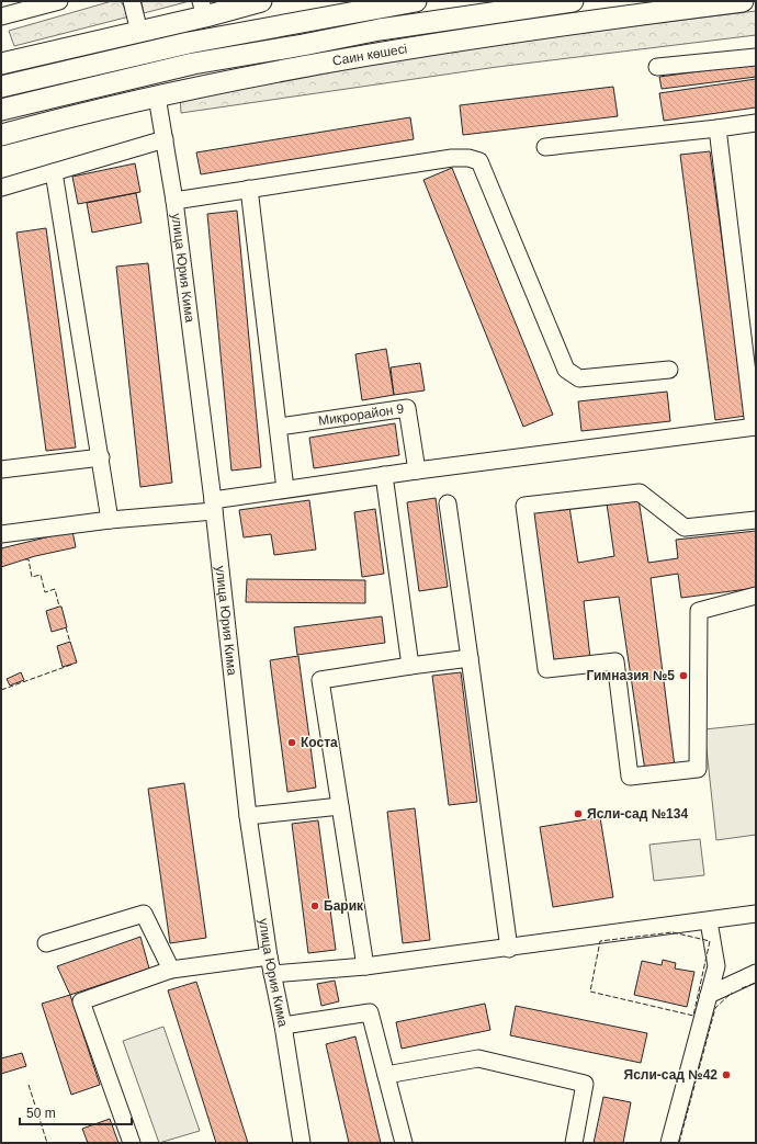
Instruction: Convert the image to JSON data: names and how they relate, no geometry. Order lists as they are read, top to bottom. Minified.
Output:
{"streets":{"main road":["Саин көшесі"],"street":["улица Юрия Кима","Микрорайон 9"]},"crossings":[["Саин көшесі","улица Юрия Кима"]],"places":["Гимназия №5","Коста","Ясли-сад №134","Барик","Ясли-сад №42"],"scale_bar":"50 m"}
